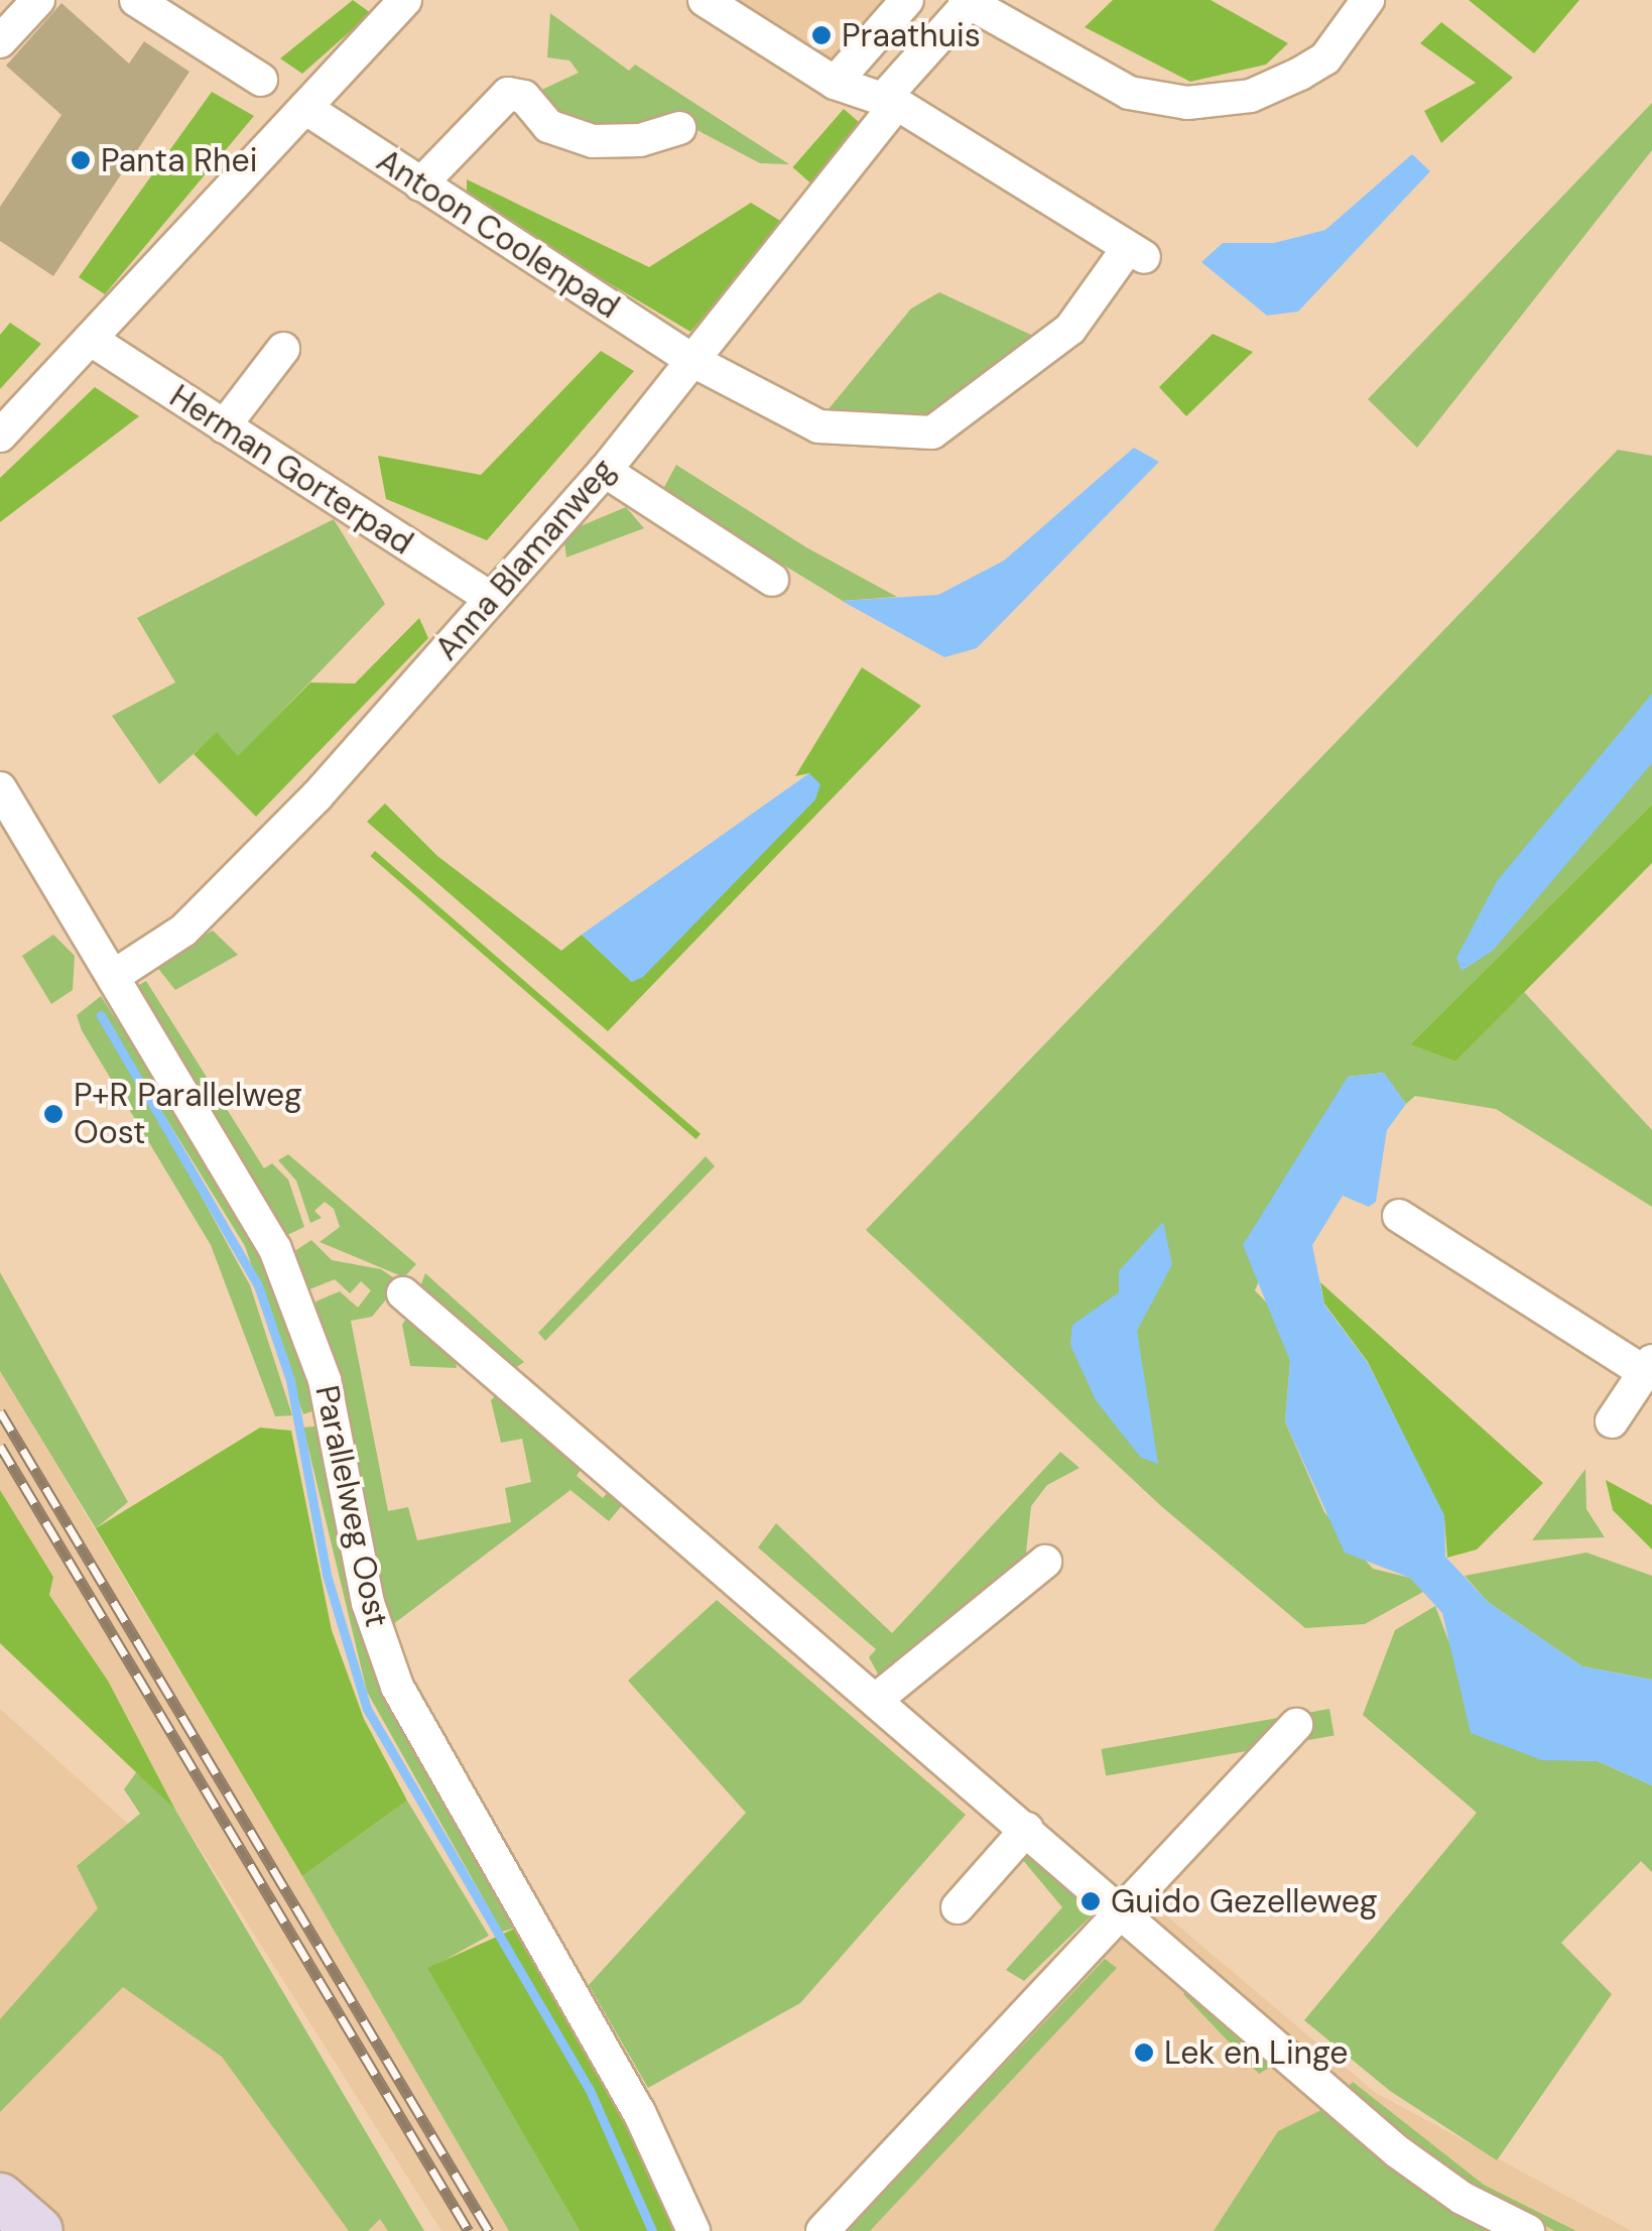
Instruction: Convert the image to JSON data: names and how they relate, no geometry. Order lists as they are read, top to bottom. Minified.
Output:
{"streets":{"street":["Antoon Coolenpad","Herman Gorterpad","Anna Blamanweg","Parallelweg Oost"]},"crossings":[["Antoon Coolenpad","Anna Blamanweg"],["Herman Gorterpad","Anna Blamanweg"],["Anna Blamanweg","Parallelweg Oost"]],"places":["Praathuis","Panta Rhei","P+R Parallelweg Oost","Guido Gezelleweg","Lek en Linge"]}
